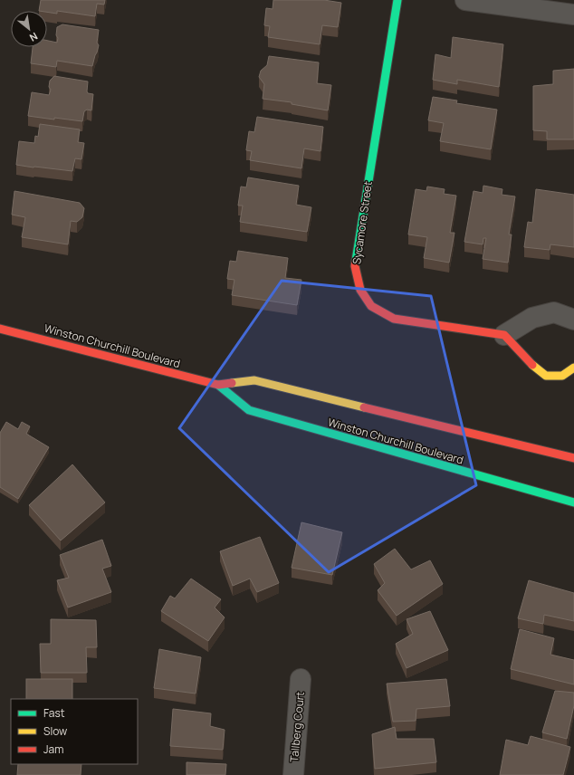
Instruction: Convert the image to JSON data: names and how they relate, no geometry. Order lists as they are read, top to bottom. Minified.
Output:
{"streets":{"main road":["Sycamore Street","Winston Churchill Boulevard"],"street":["Tallberg Court"]},"legend":["Fast","Slow","Jam"],"north":"bottom right"}
